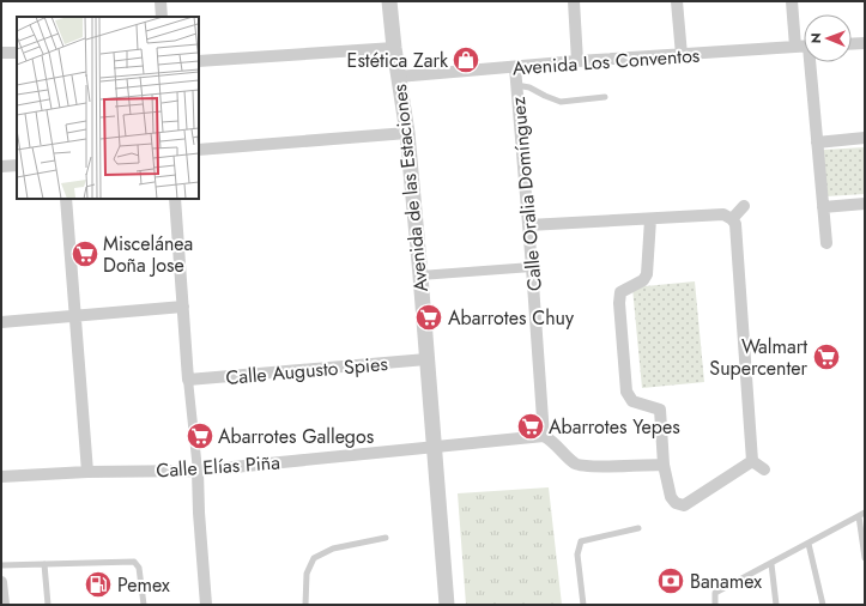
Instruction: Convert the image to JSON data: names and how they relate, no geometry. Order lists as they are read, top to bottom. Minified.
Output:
{"streets":{"street":["Avenida Los Conventos","Avenida de las Estaciones","Calle Oralia Domínguez","Calle Augusto Spies","Calle Elías Piña"]},"crossings":[["Avenida Los Conventos","Avenida de las Estaciones"],["Avenida Los Conventos","Calle Oralia Domínguez"],["Avenida de las Estaciones","Calle Augusto Spies"],["Avenida de las Estaciones","Calle Elías Piña"],["Calle Oralia Domínguez","Calle Elías Piña"]],"places":{"shop":["Estética Zark"],"supermarket":["Miscelánea Doña Jose","Abarrotes Chuy","Walmart Supercenter","Abarrotes Yepes","Abarrotes Gallegos"],"bank":["Banamex"],"fuel station":["Pemex"]},"north":"left"}
